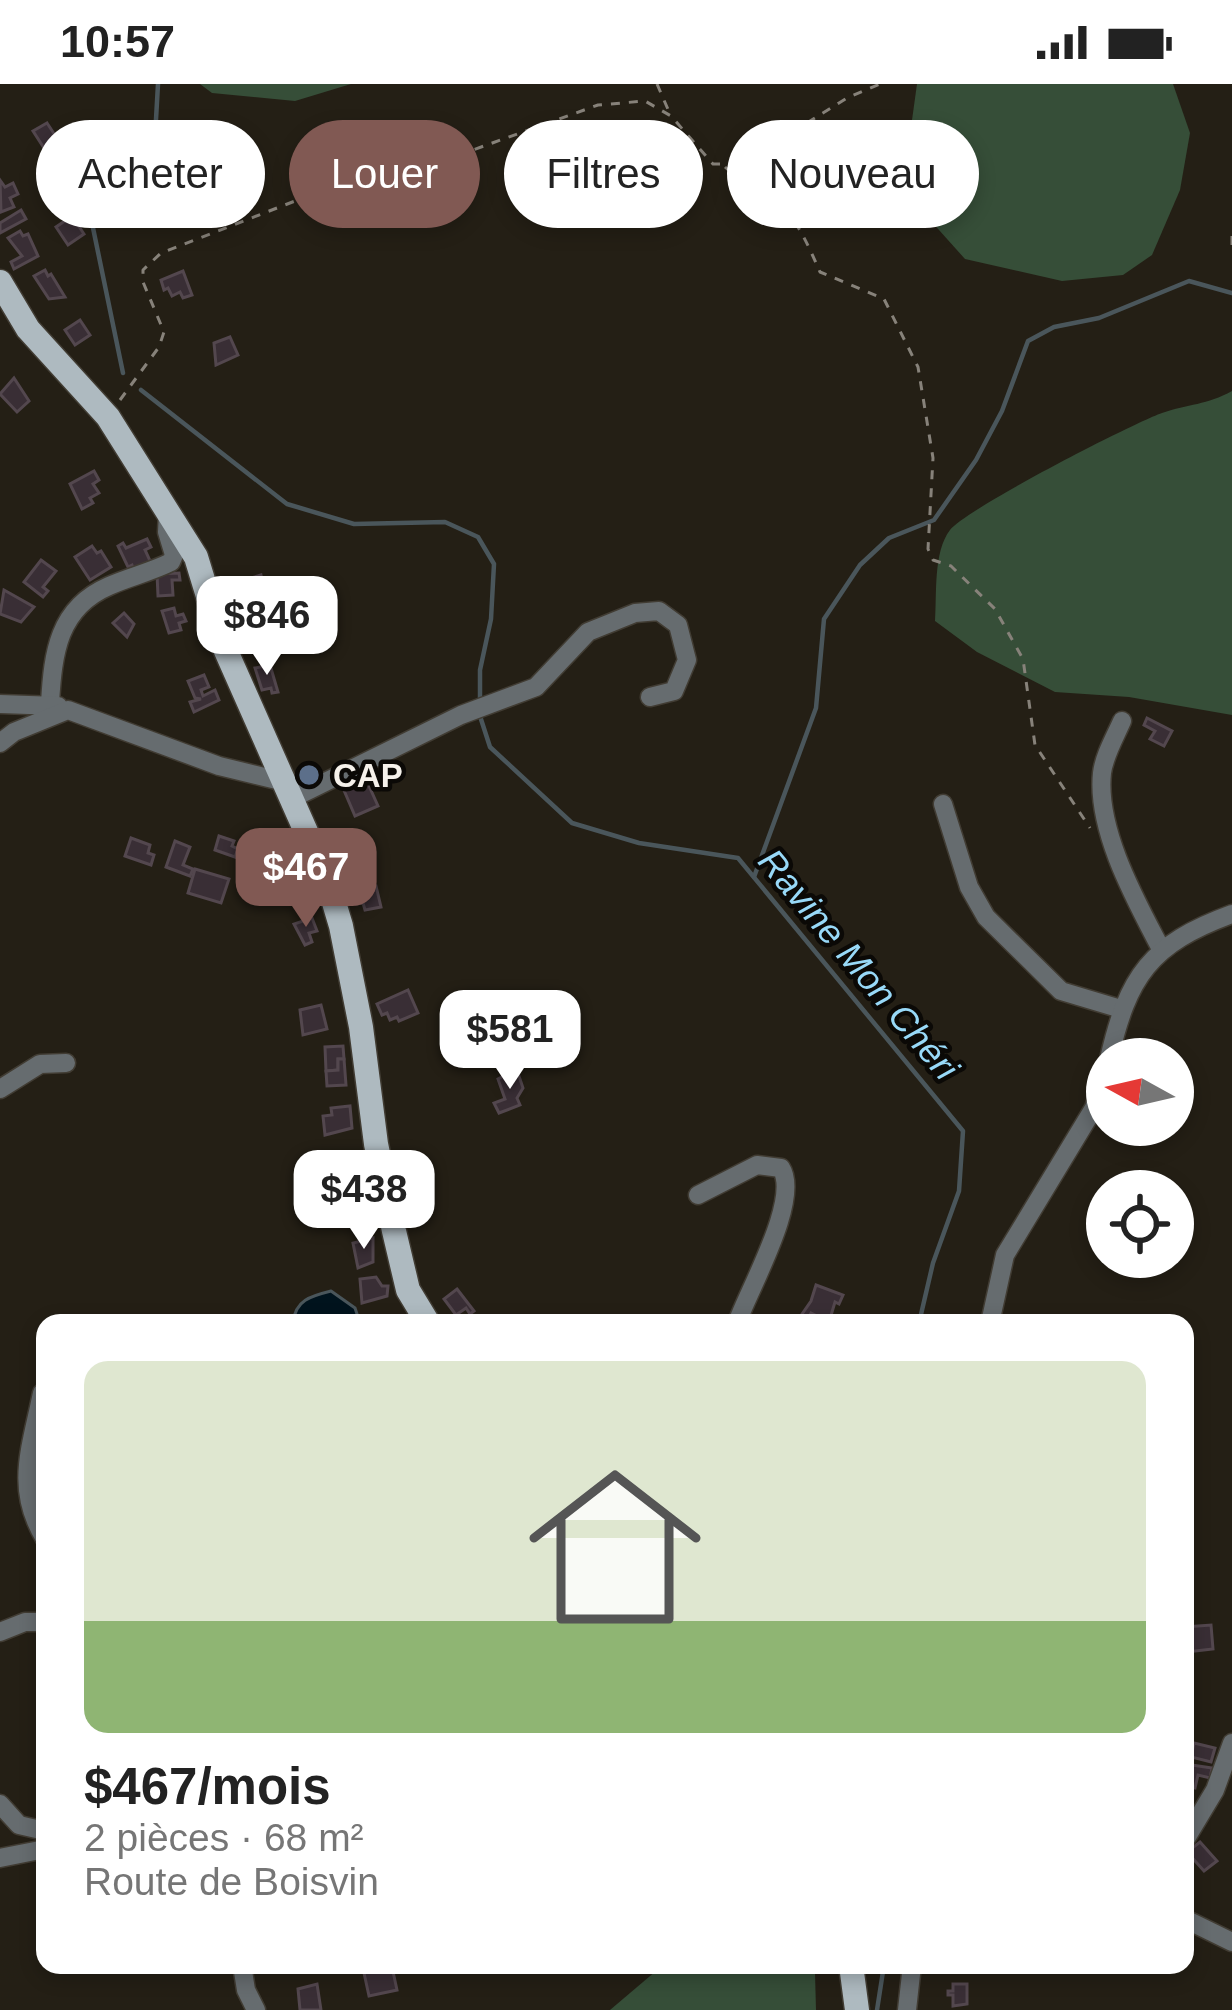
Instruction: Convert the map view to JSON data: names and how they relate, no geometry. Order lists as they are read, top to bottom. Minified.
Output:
{"water":["Ravine Mon Chéri"],"places":["CAP"],"north":"left","page":{"status":"10:57","chip":["Acheter","Louer","Filtres","Nouveau"],"price":["$846","$467","$581","$438"],"list":[{"name":"$467/mois","note":"2 pièces · 68 m² · Route de Boisvin"}]}}
